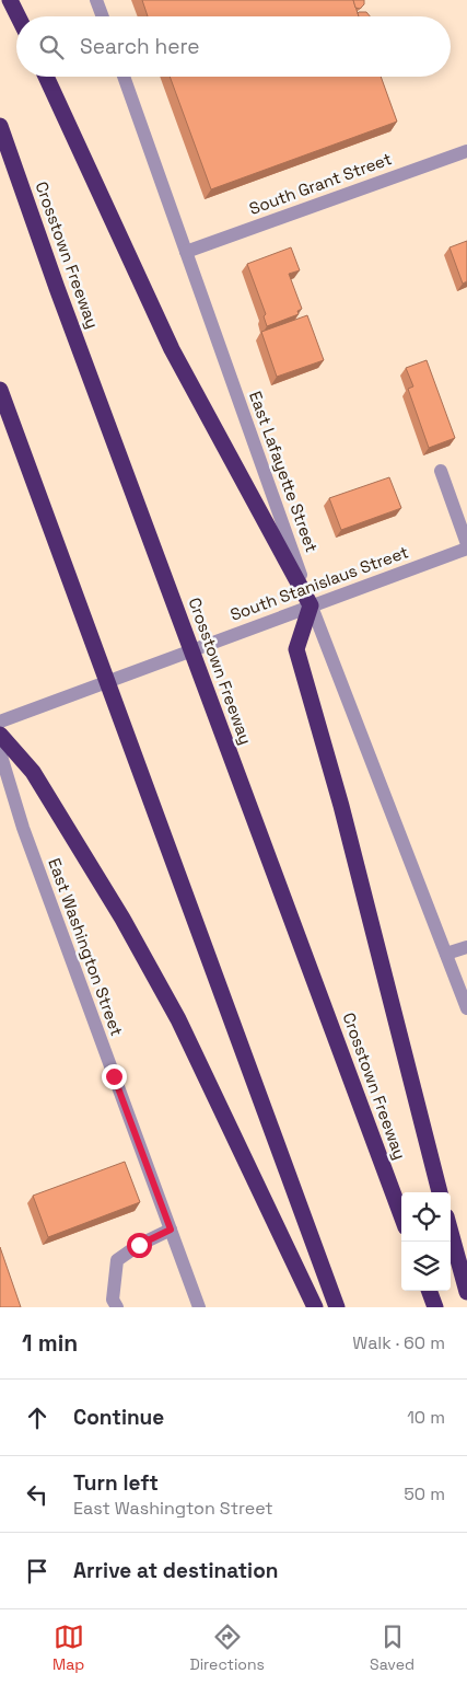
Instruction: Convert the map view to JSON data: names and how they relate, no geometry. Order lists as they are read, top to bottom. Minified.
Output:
{"streets":{"highway":["Crosstown Freeway"],"street":["South Grant Street","East Lafayette Street","South Stanislaus Street","East Washington Street"]},"crossings":[["South Grant Street","East Lafayette Street"],["East Lafayette Street","South Stanislaus Street"]],"page":{"search":"Search here","heading":["1 min","Walk · 60 m"],"list":[["Continue","10 m"],["Turn left","East Washington Street","50 m"],"Arrive at destination"],"nav":["Map","Directions","Saved"]}}
